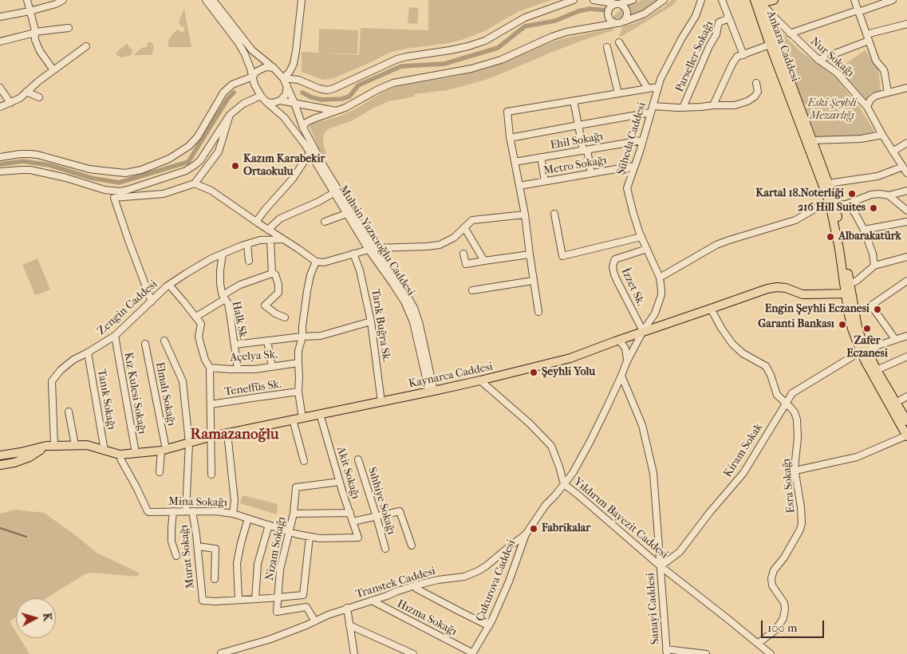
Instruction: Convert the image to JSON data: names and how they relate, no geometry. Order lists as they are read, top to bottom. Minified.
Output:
{"streets":{"main road":["Ankara Caddesi","Kaynarca Caddesi"],"street":["Parseller Sokağı","Nur Sokağı","Şüheda Caddesi","Ehil Sokağı","Metro Sokağı","Muhsin Yazıcıoğlu Caddesi","İzzet Sk.","Zengin Caddesi","Halk Sk.","Tarık Buğra Sk.","Açelya Sk.","Teneffüs Sk.","Kız Kulesi Sokağı","Elmalı Sokağı","Tanık Sokağı","Kiram Sokak","Akit Sokağı","Esra Sokağı","Sıhhiye Sokağı","Mina Sokağı","Yıldırım Bayezit Caddesi","Nizam Sokağı","Murat Sokağı","Çukurova Caddesi","Transtek Caddesi","Sanayi Caddesi","Hızma Sokağı"]},"crossings":[["Ankara Caddesi","Nur Sokağı"],["Ankara Caddesi","Kaynarca Caddesi"],["Şüheda Caddesi","Ehil Sokağı"],["Şüheda Caddesi","Metro Sokağı"],["Şüheda Caddesi","İzzet Sk."],["Şüheda Caddesi","Kaynarca Caddesi"],["Şüheda Caddesi","Transtek Caddesi"],["Muhsin Yazıcıoğlu Caddesi","Kaynarca Caddesi"],["İzzet Sk.","Kaynarca Caddesi"],["İzzet Sk.","Transtek Caddesi"],["Zengin Caddesi","Halk Sk."],["Zengin Caddesi","Kaynarca Caddesi"],["Zengin Caddesi","Kız Kulesi Sokağı"],["Zengin Caddesi","Tanık Sokağı"],["Halk Sk.","Açelya Sk."],["Tarık Buğra Sk.","Kaynarca Caddesi"],["Kaynarca Caddesi","Kız Kulesi Sokağı"],["Kaynarca Caddesi","Elmalı Sokağı"],["Kaynarca Caddesi","Tanık Sokağı"],["Kaynarca Caddesi","Akit Sokağı"],["Kaynarca Caddesi","Esra Sokağı"],["Kaynarca Caddesi","Mina Sokağı"],["Kaynarca Caddesi","Yıldırım Bayezit Caddesi"],["Kaynarca Caddesi","Murat Sokağı"],["Kaynarca Caddesi","Transtek Caddesi"],["Kiram Sokak","Esra Sokağı"],["Kiram Sokak","Yıldırım Bayezit Caddesi"],["Kiram Sokak","Sanayi Caddesi"],["Akit Sokağı","Mina Sokağı"],["Akit Sokağı","Nizam Sokağı"],["Esra Sokağı","Yıldırım Bayezit Caddesi"],["Mina Sokağı","Nizam Sokağı"],["Mina Sokağı","Murat Sokağı"],["Yıldırım Bayezit Caddesi","Transtek Caddesi"],["Yıldırım Bayezit Caddesi","Sanayi Caddesi"],["Nizam Sokağı","Transtek Caddesi"],["Çukurova Caddesi","Transtek Caddesi"],["Çukurova Caddesi","Hızma Sokağı"],["Transtek Caddesi","Sanayi Caddesi"],["Transtek Caddesi","Hızma Sokağı"]],"districts":["Ramazanoğlu"],"parks":["Eski Şeyhli Mezarlığı"],"places":["Kazım Karabekir Ortaokulu","Kartal 18.Noterliği","216 Hill Suites","Albarakatürk","Engin Şeyhli Eczanesi","Garanti Bankası","Zafer Eczanesi","Şeyhli Yolu","Fabrikalar"],"scale_bar":"100 m","north":"right"}
